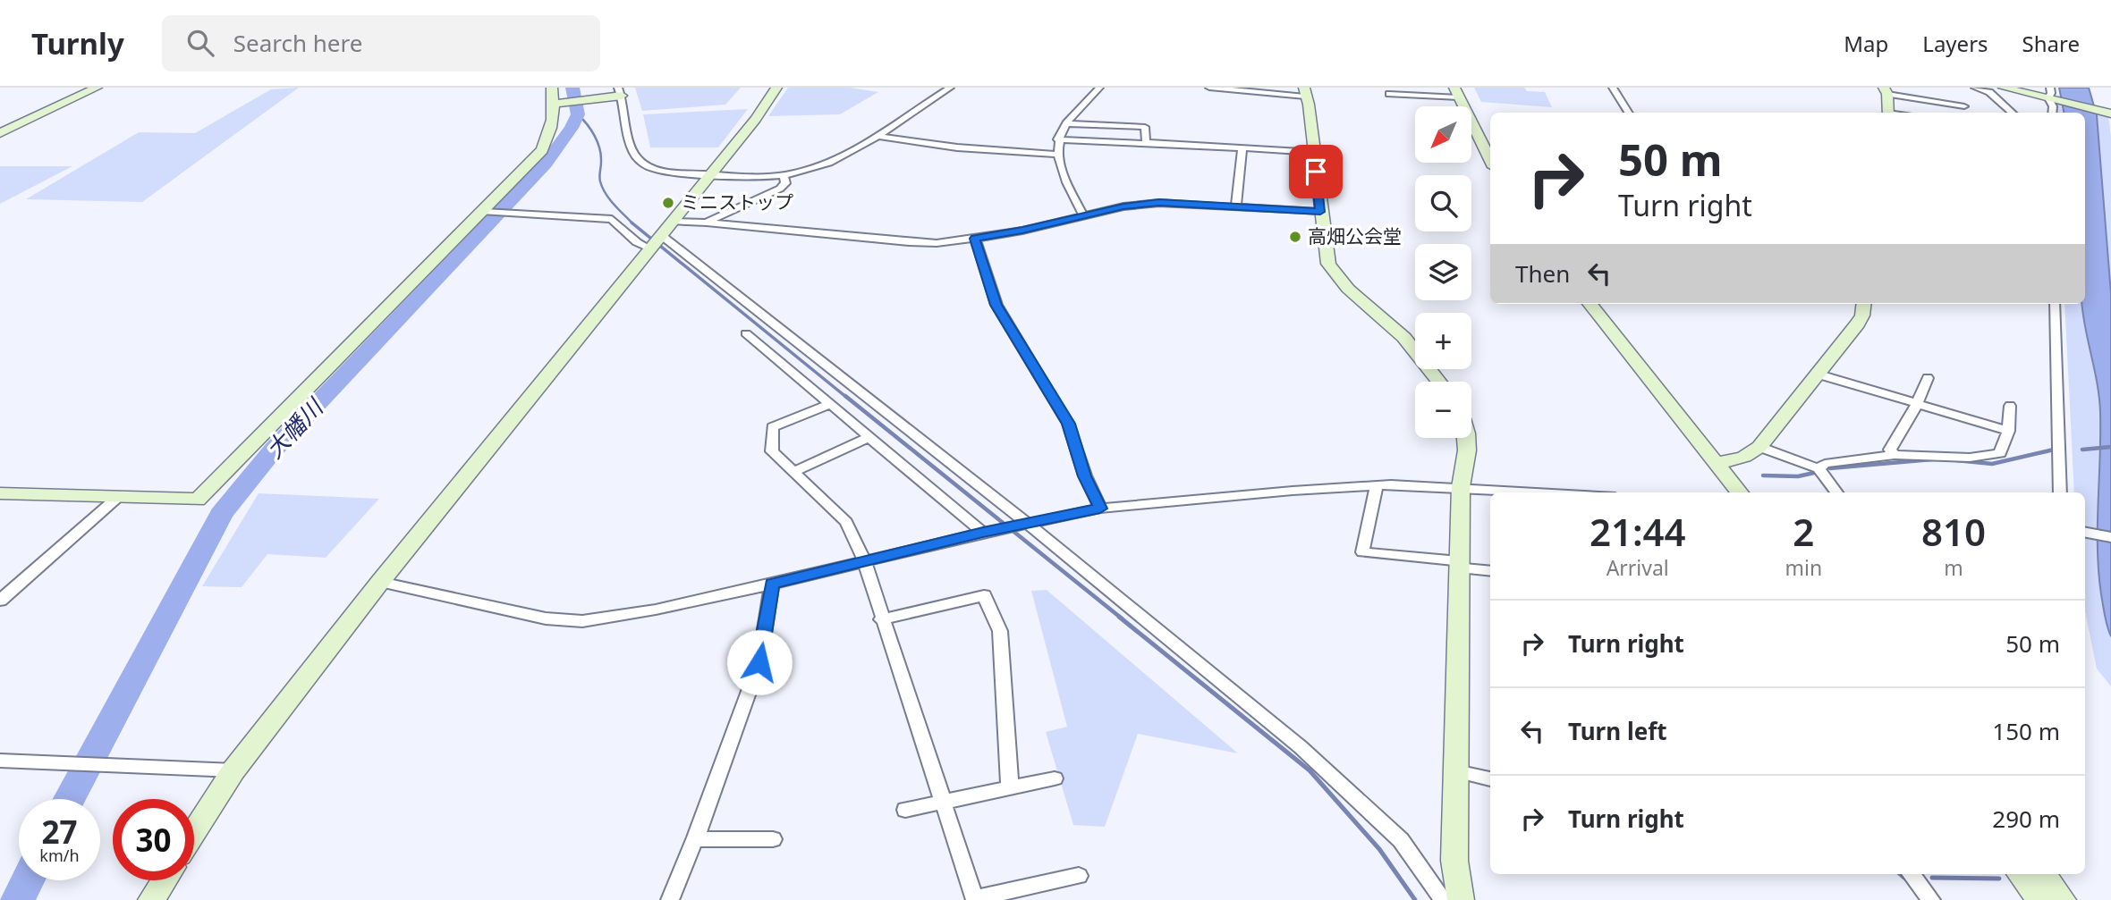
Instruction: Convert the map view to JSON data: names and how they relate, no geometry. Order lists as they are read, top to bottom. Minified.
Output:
{"water":["大幡川"],"places":["ミニストップ","高畑公会堂"],"north":"bottom left","page":{"header":"Turnly","search":"Search here","nav":["Map","Layers","Share"],"map_buttons":["+","−"],"turn":["50 m","Turn right"],"then":"Then","eta":["21:44","Arrival","2","min","810","m"],"list":[{"name":"Turn right","value":"50 m"},{"name":"Turn left","value":"150 m"},{"name":"Turn right","value":"290 m"}],"speed":"27 km/h","limit":"30"}}
